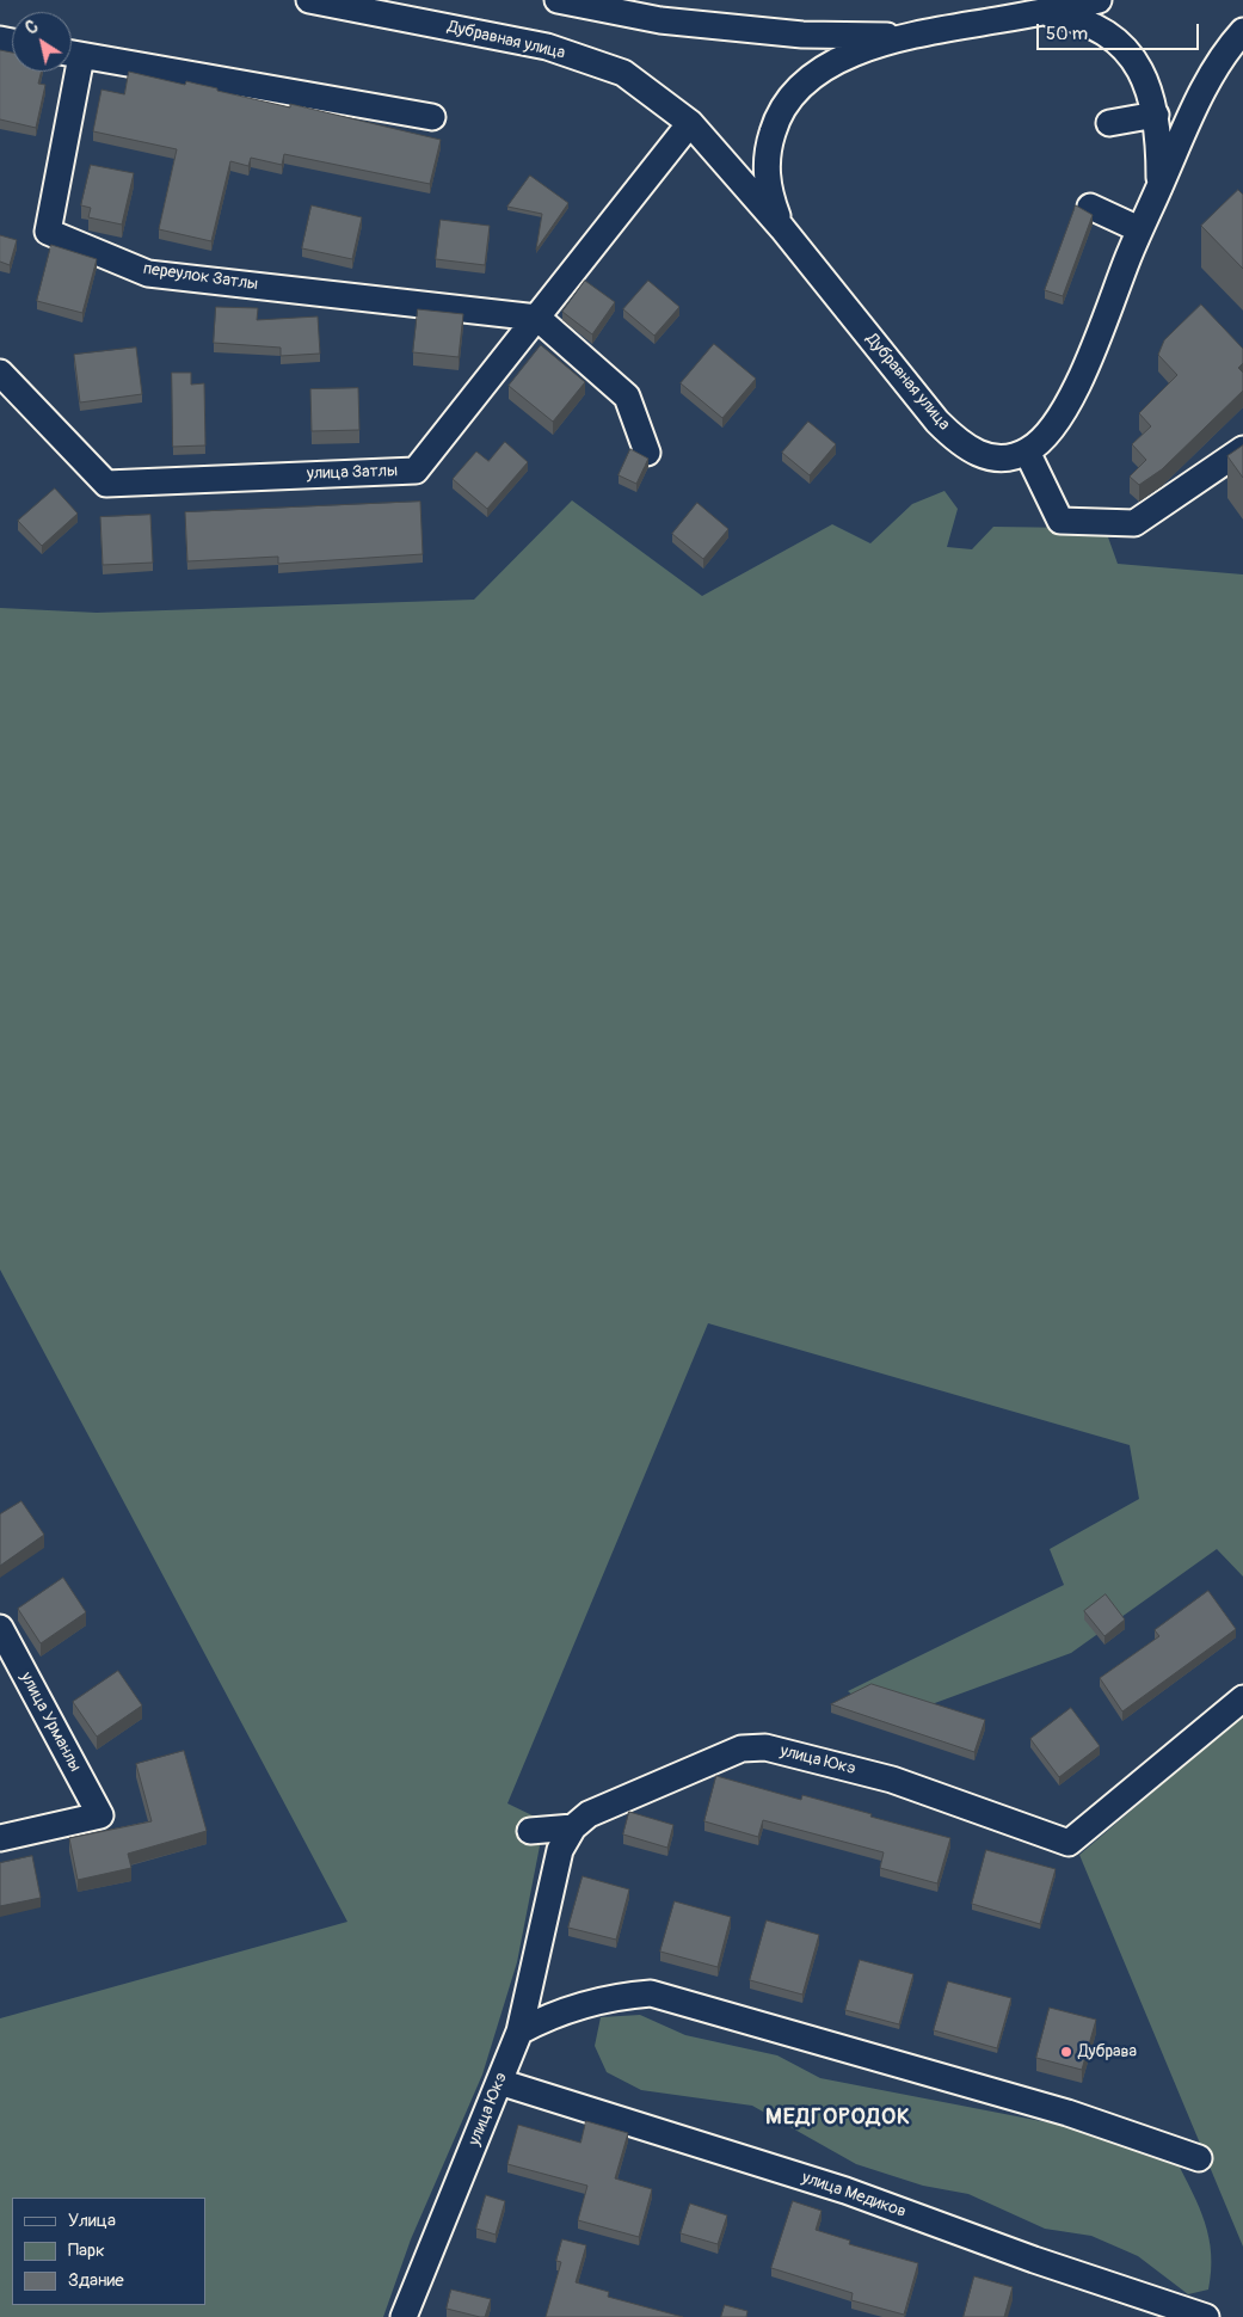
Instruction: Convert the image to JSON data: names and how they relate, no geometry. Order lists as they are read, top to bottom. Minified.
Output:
{"streets":{"street":["Дубравная улица","переулок Затлы","улица Затлы","улица Урманлы","улица Юкэ","улица Медиков"]},"crossings":[["Дубравная улица","улица Затлы"],["переулок Затлы","улица Затлы"],["улица Юкэ","улица Медиков"]],"districts":["МЕДГОРОДОК"],"places":["Дубрава"],"legend":["Улица","Парк","Здание"],"scale_bar":"50 m","north":"top left"}
